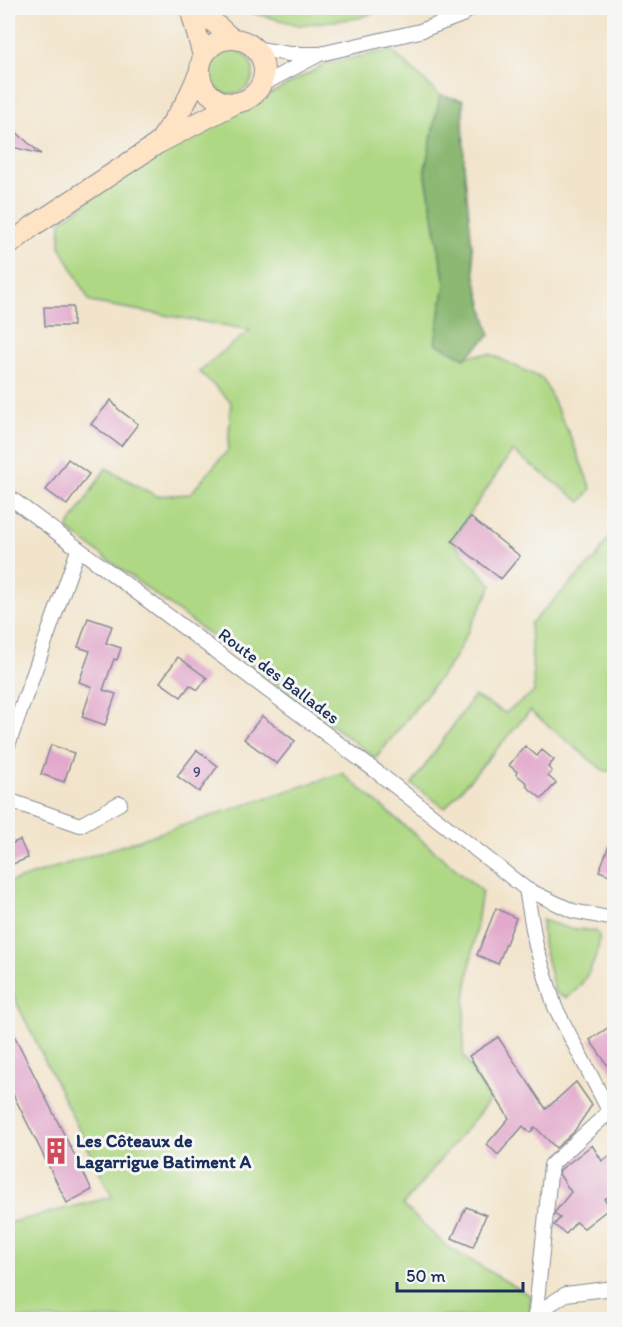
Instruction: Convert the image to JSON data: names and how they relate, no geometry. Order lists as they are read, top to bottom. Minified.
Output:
{"streets":{"street":["Route des Ballades"]},"places":{"building":["Les Côteaux de Lagarrigue Batiment A"]},"house_numbers":["9"],"scale_bar":"50 m"}
